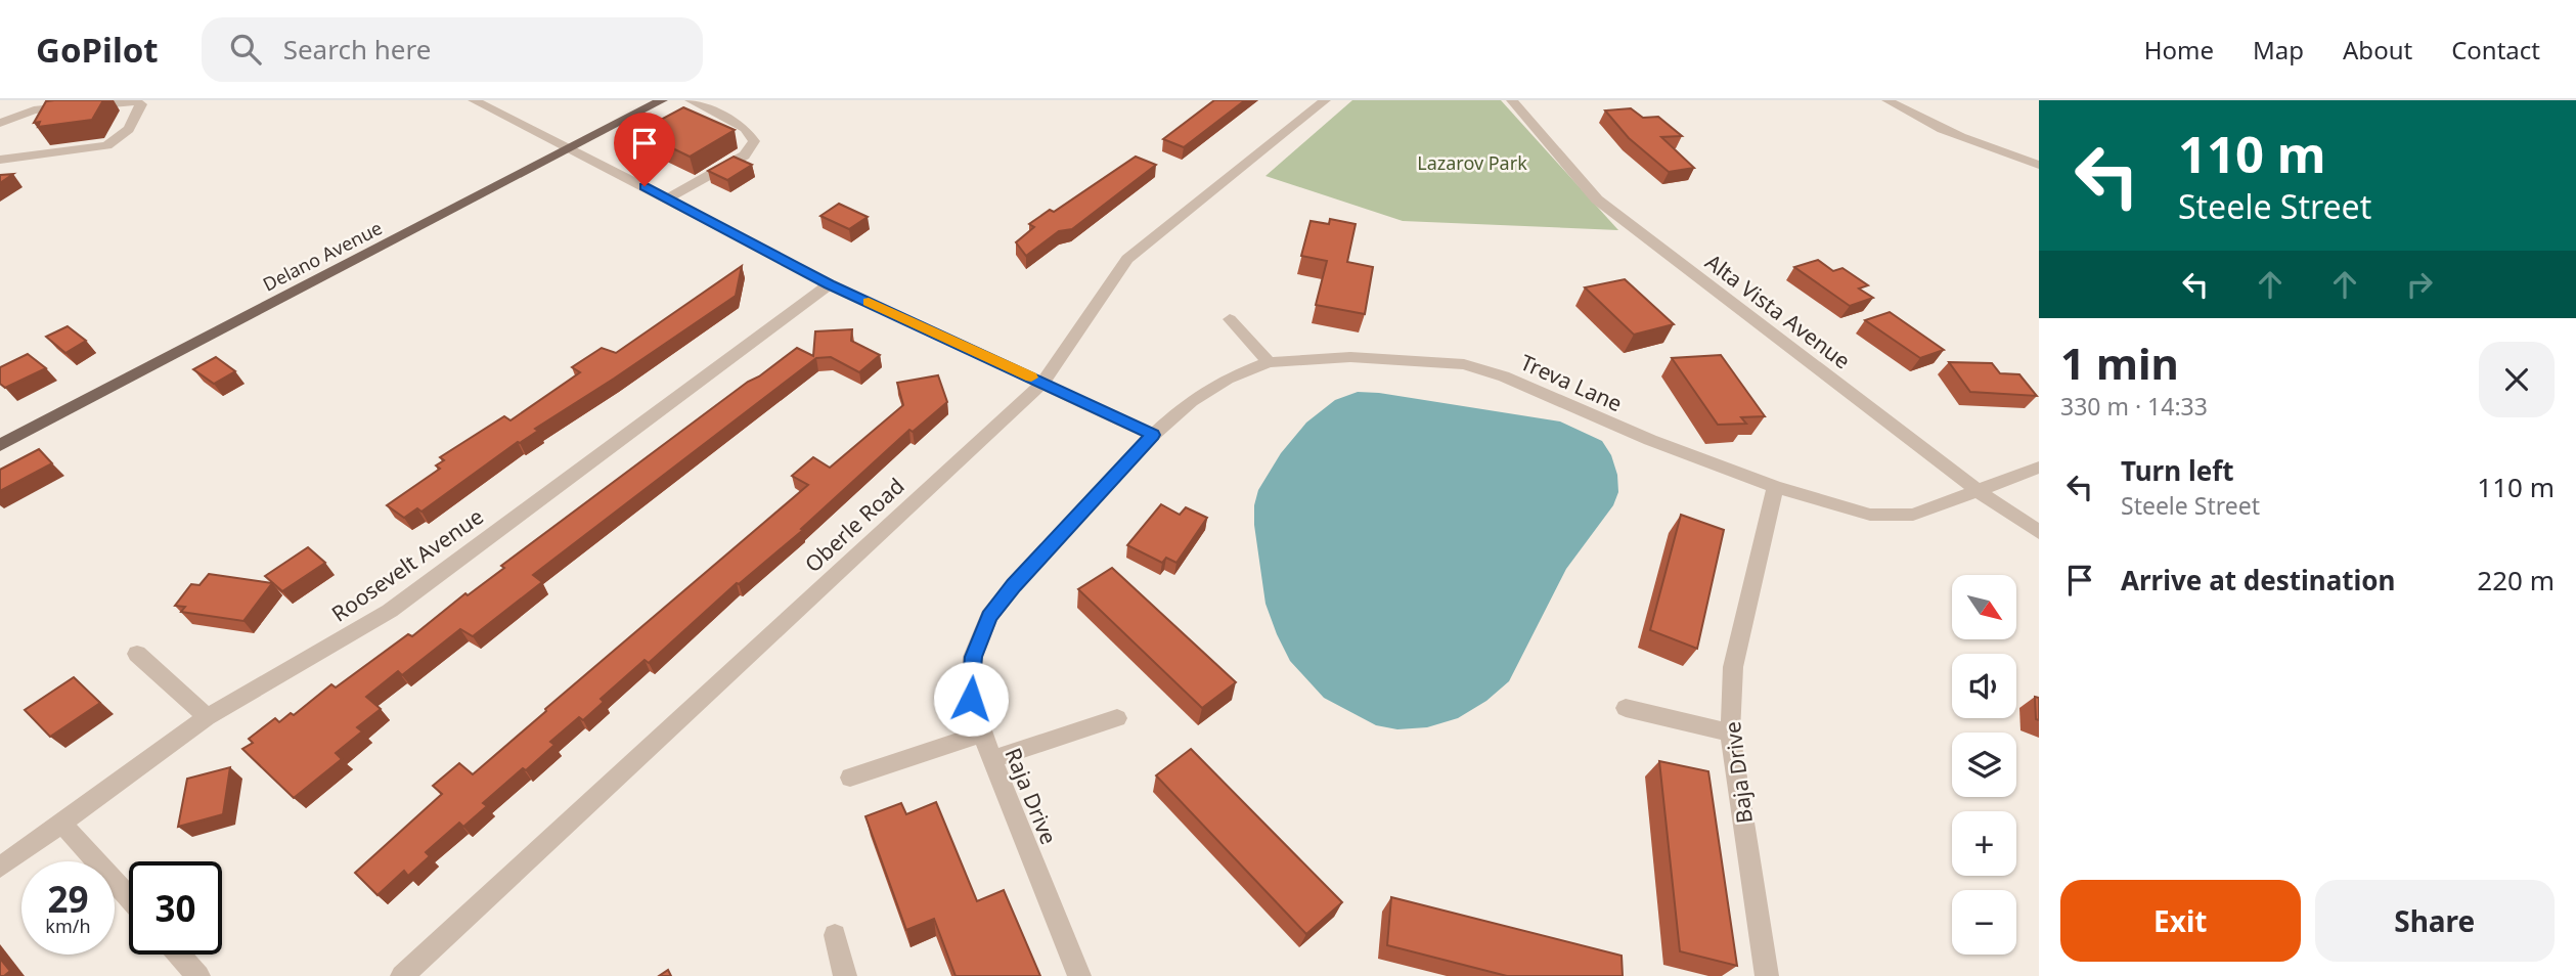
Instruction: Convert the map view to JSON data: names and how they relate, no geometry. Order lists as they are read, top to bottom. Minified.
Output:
{"streets":{"main road":["Delano Avenue"],"street":["Alta Vista Avenue","Treva Lane","Oberle Road","Roosevelt Avenue","Baja Drive","Raja Drive"]},"crossings":[["Alta Vista Avenue","Treva Lane"],["Treva Lane","Baja Drive"],["Treva Lane","Raja Drive"]],"parks":["Lazarov Park"],"north":"bottom right","page":{"header":"GoPilot","search":"Search here","nav":["Home","Map","About","Contact"],"turn":["110 m","Steele Street"],"heading":["1 min","330 m · 14:33"],"list":[{"name":"Turn left","note":"Steele Street","value":"110 m"},{"name":"Arrive at destination","value":"220 m"}],"map_buttons":["+","−"],"speed":"29 km/h","limit":"30","buttons":["Exit","Share"]}}
